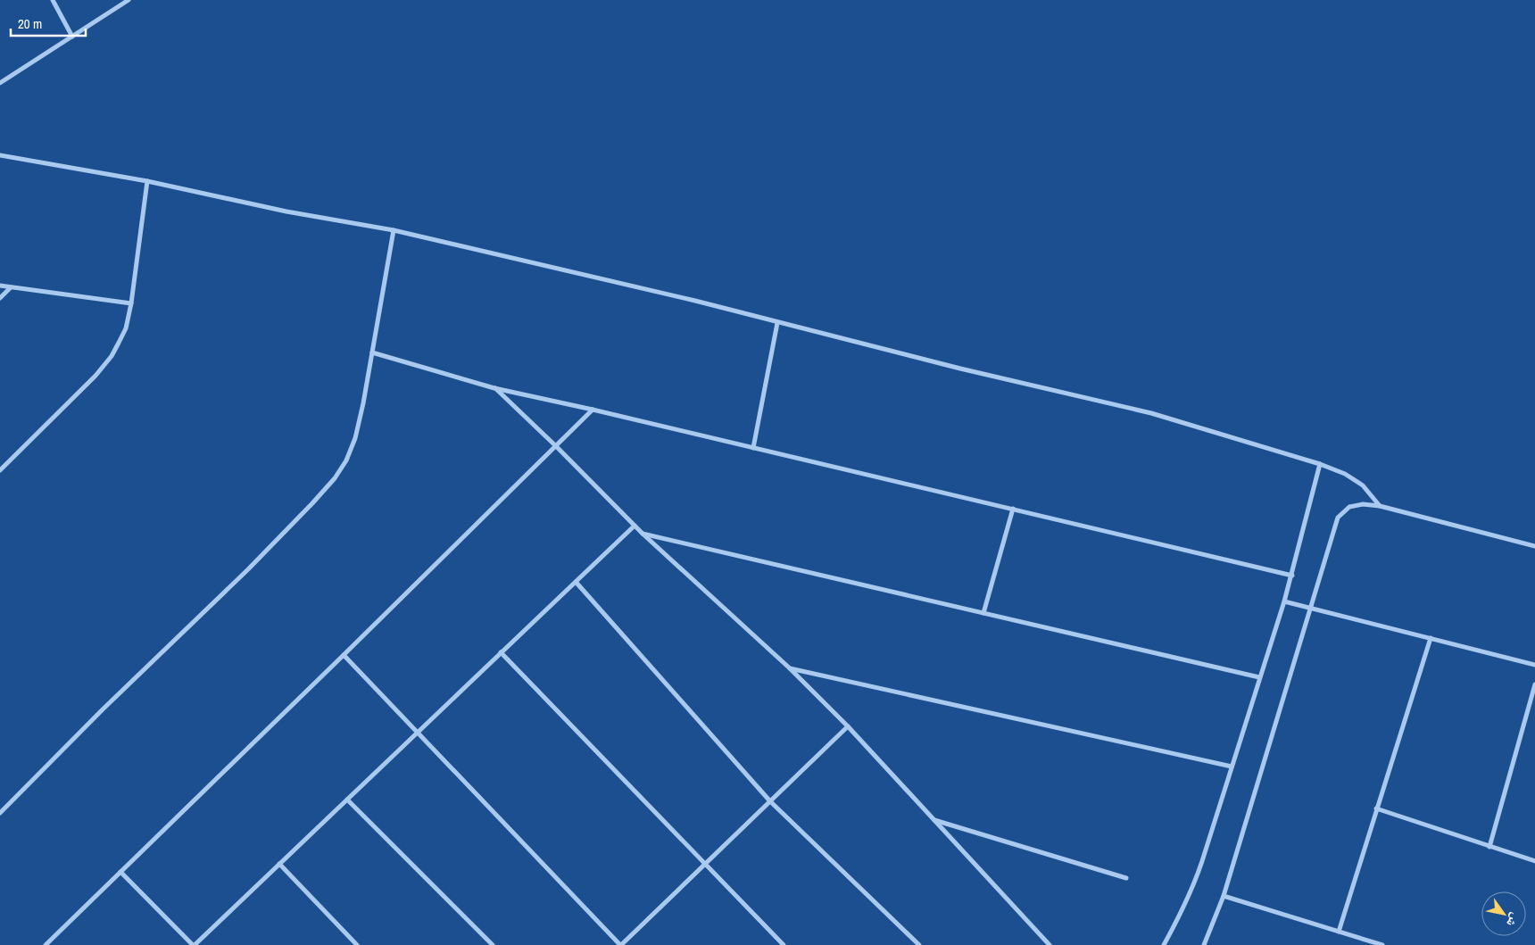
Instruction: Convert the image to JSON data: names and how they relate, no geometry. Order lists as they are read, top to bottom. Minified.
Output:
{"scale_bar":"20 m","north":"bottom right"}
